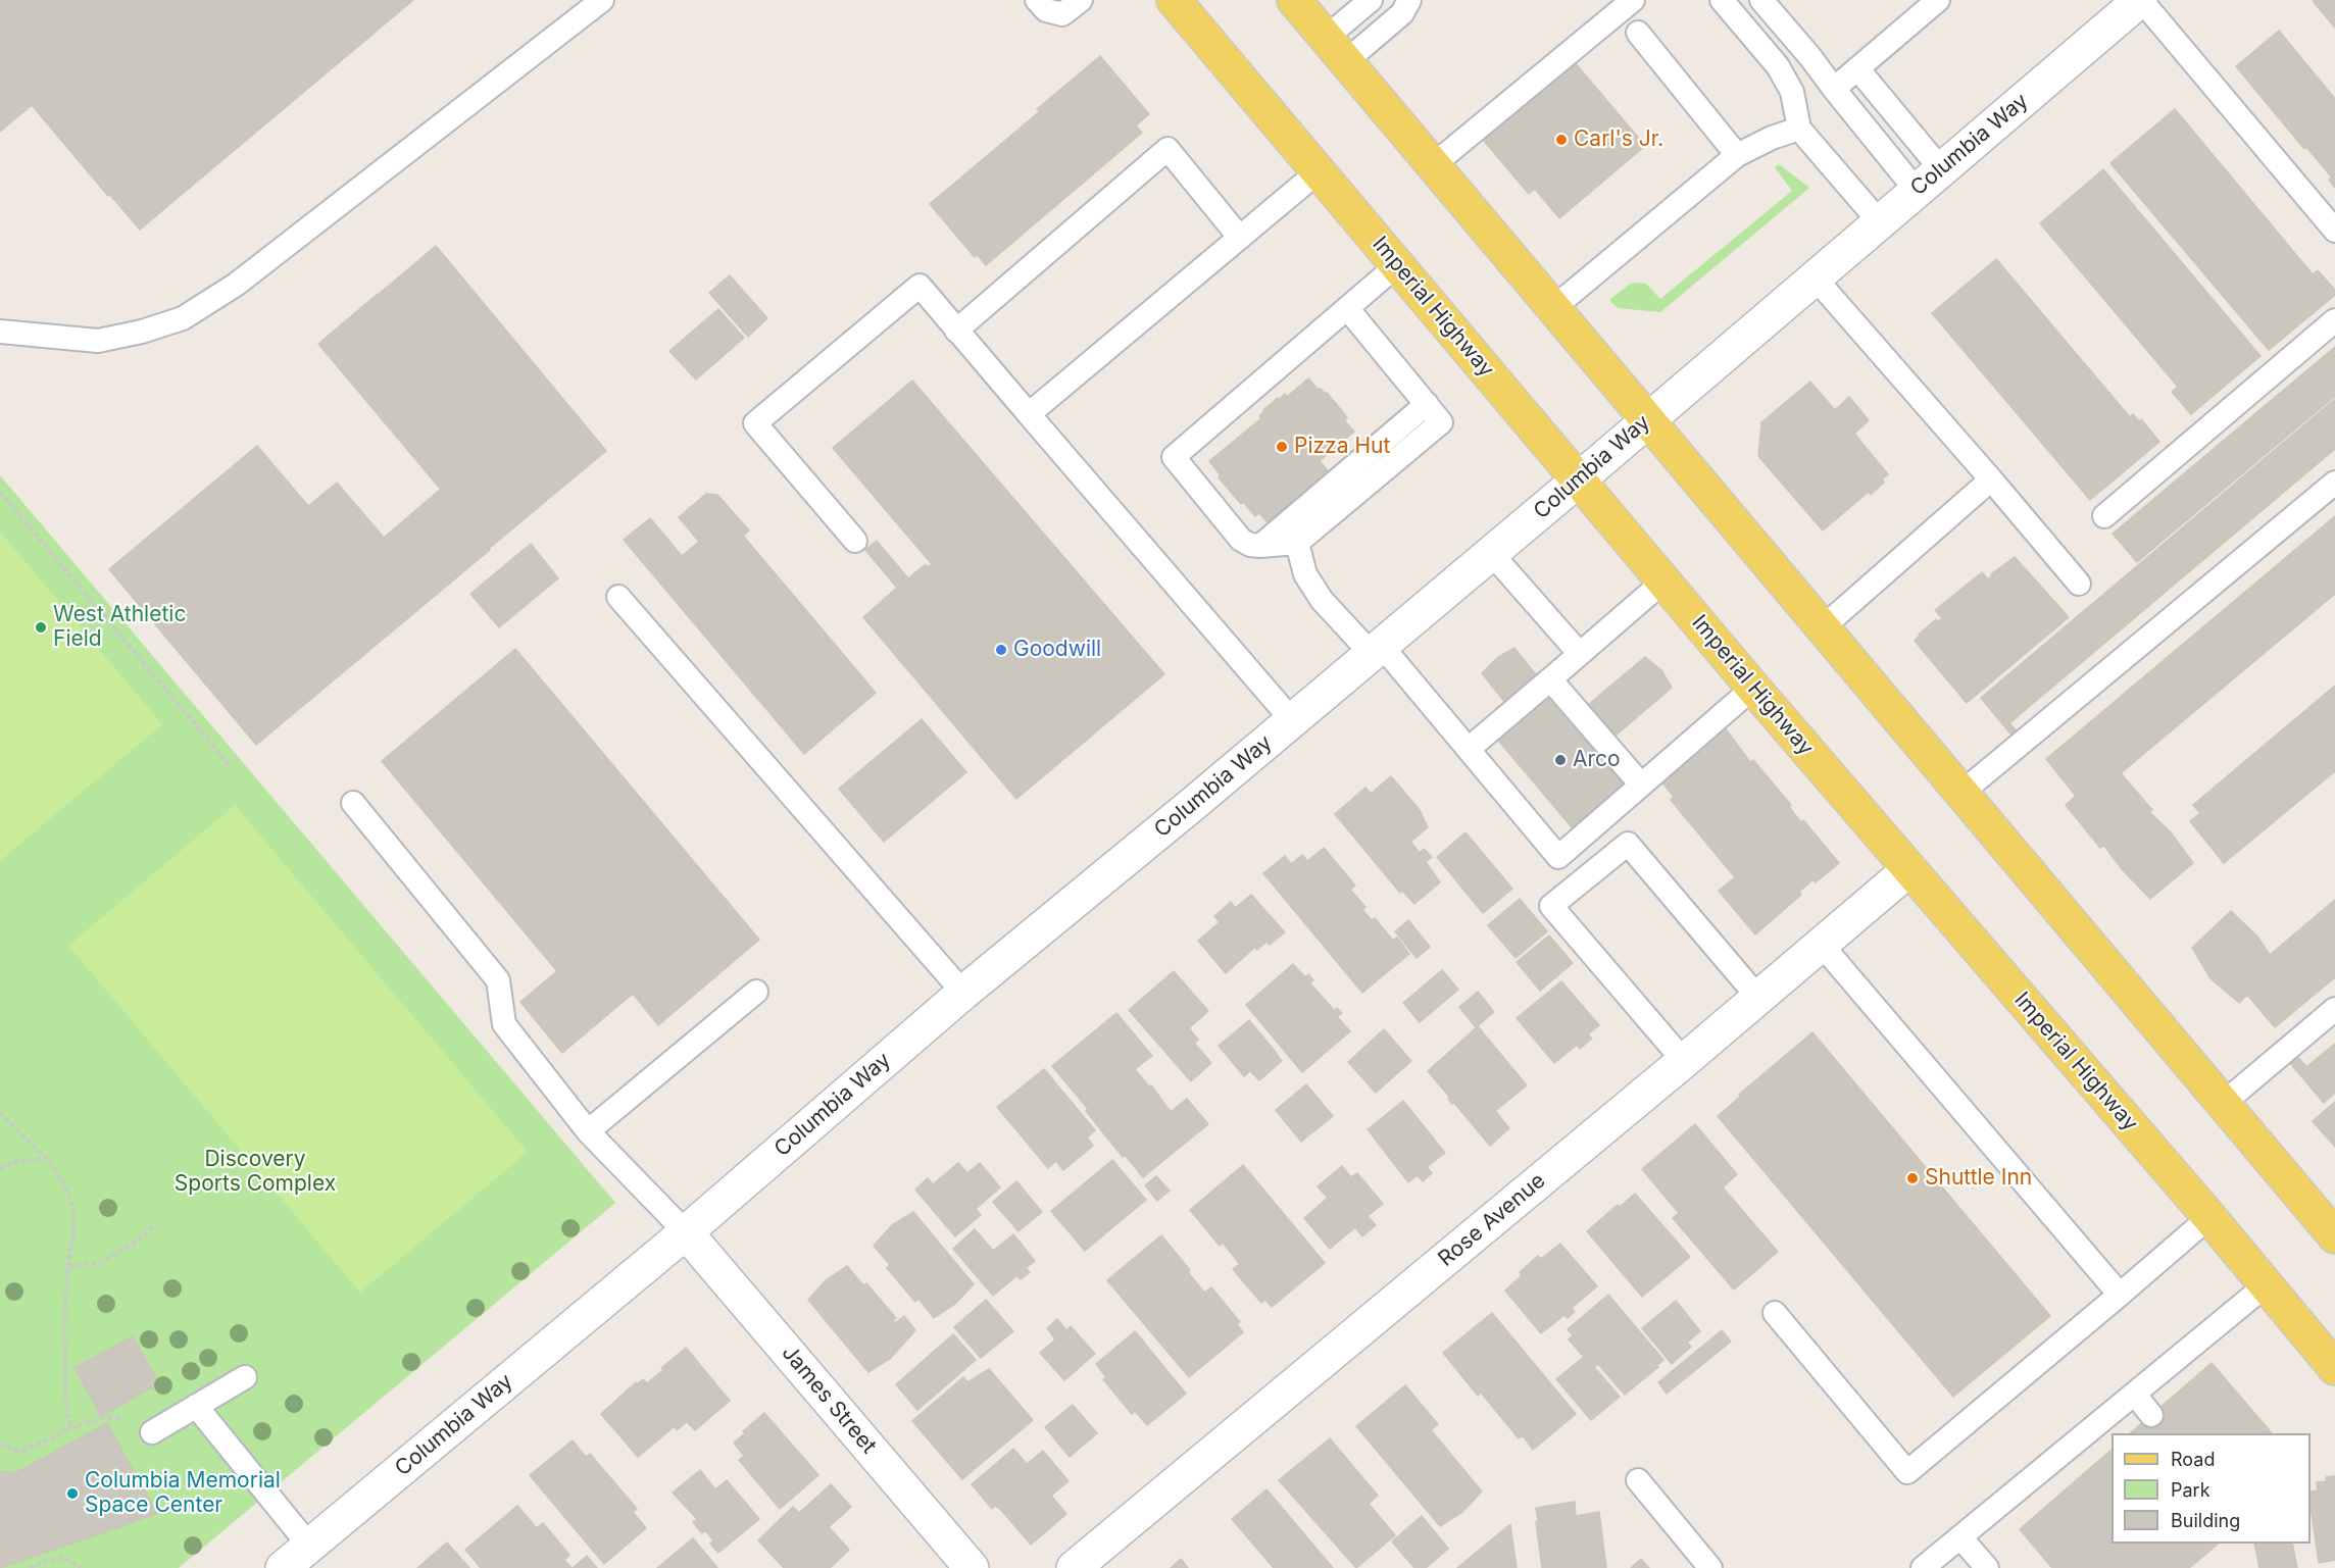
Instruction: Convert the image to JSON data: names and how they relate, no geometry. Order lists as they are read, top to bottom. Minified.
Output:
{"streets":{"main road":["Imperial Highway"],"street":["Columbia Way","Rose Avenue","James Street"]},"crossings":[["Columbia Way","Imperial Highway"],["Columbia Way","James Street"],["Imperial Highway","Rose Avenue"]],"parks":["Discovery Sports Complex"],"places":["Carl's Jr.","Pizza Hut","West Athletic Field","Goodwill","Arco","Shuttle Inn","Columbia Memorial Space Center"],"legend":["Road","Park","Building"]}
